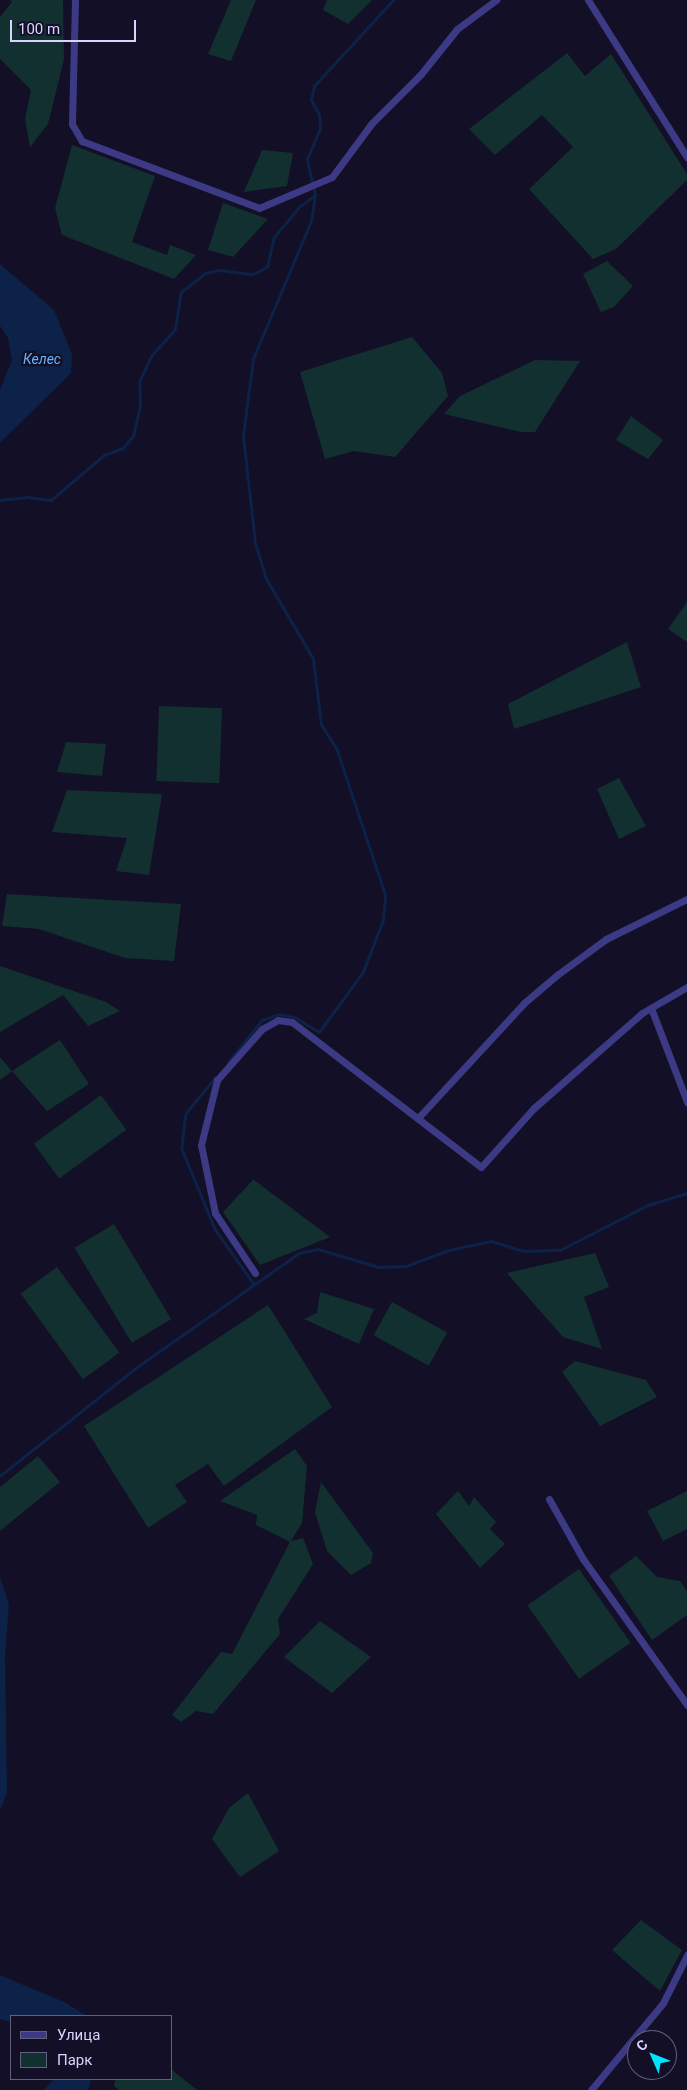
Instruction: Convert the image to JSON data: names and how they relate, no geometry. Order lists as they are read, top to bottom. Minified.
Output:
{"water":["Келес"],"legend":["Улица","Парк"],"scale_bar":"100 m","north":"top left"}
